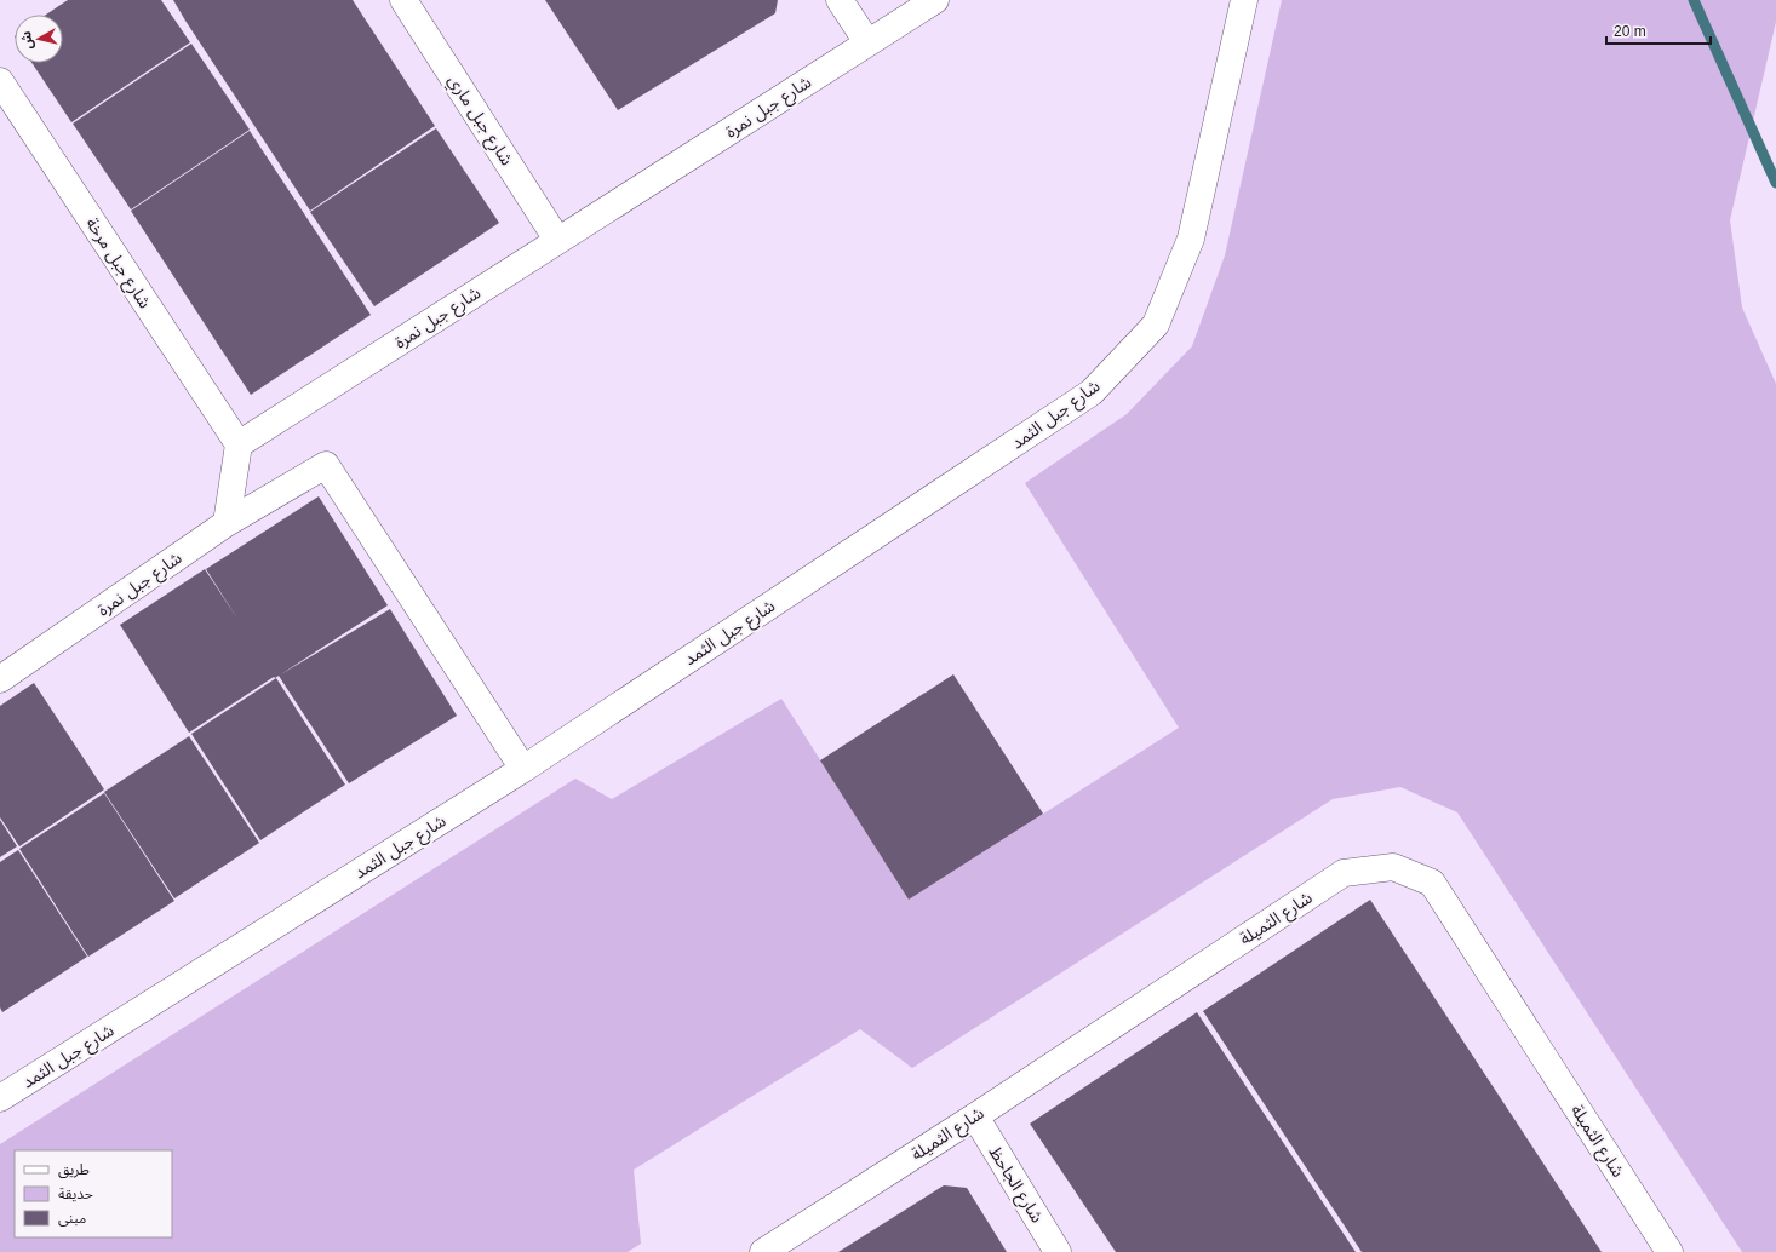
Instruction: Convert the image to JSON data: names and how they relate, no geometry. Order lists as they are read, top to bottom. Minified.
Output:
{"streets":{"street":["شارع جبل نمرة","شارع جبل ماري","شارع جبل مرخة","شارع جبل الثمد","شارع الثميلة","شارع الجاحظ"]},"crossings":[["شارع جبل نمرة","شارع جبل ماري"],["شارع جبل نمرة","شارع جبل مرخة"],["شارع جبل نمرة","شارع جبل الثمد"],["شارع الثميلة","شارع الجاحظ"]],"legend":["طريق","حديقة","مبنى"],"scale_bar":"20 m","north":"left"}
